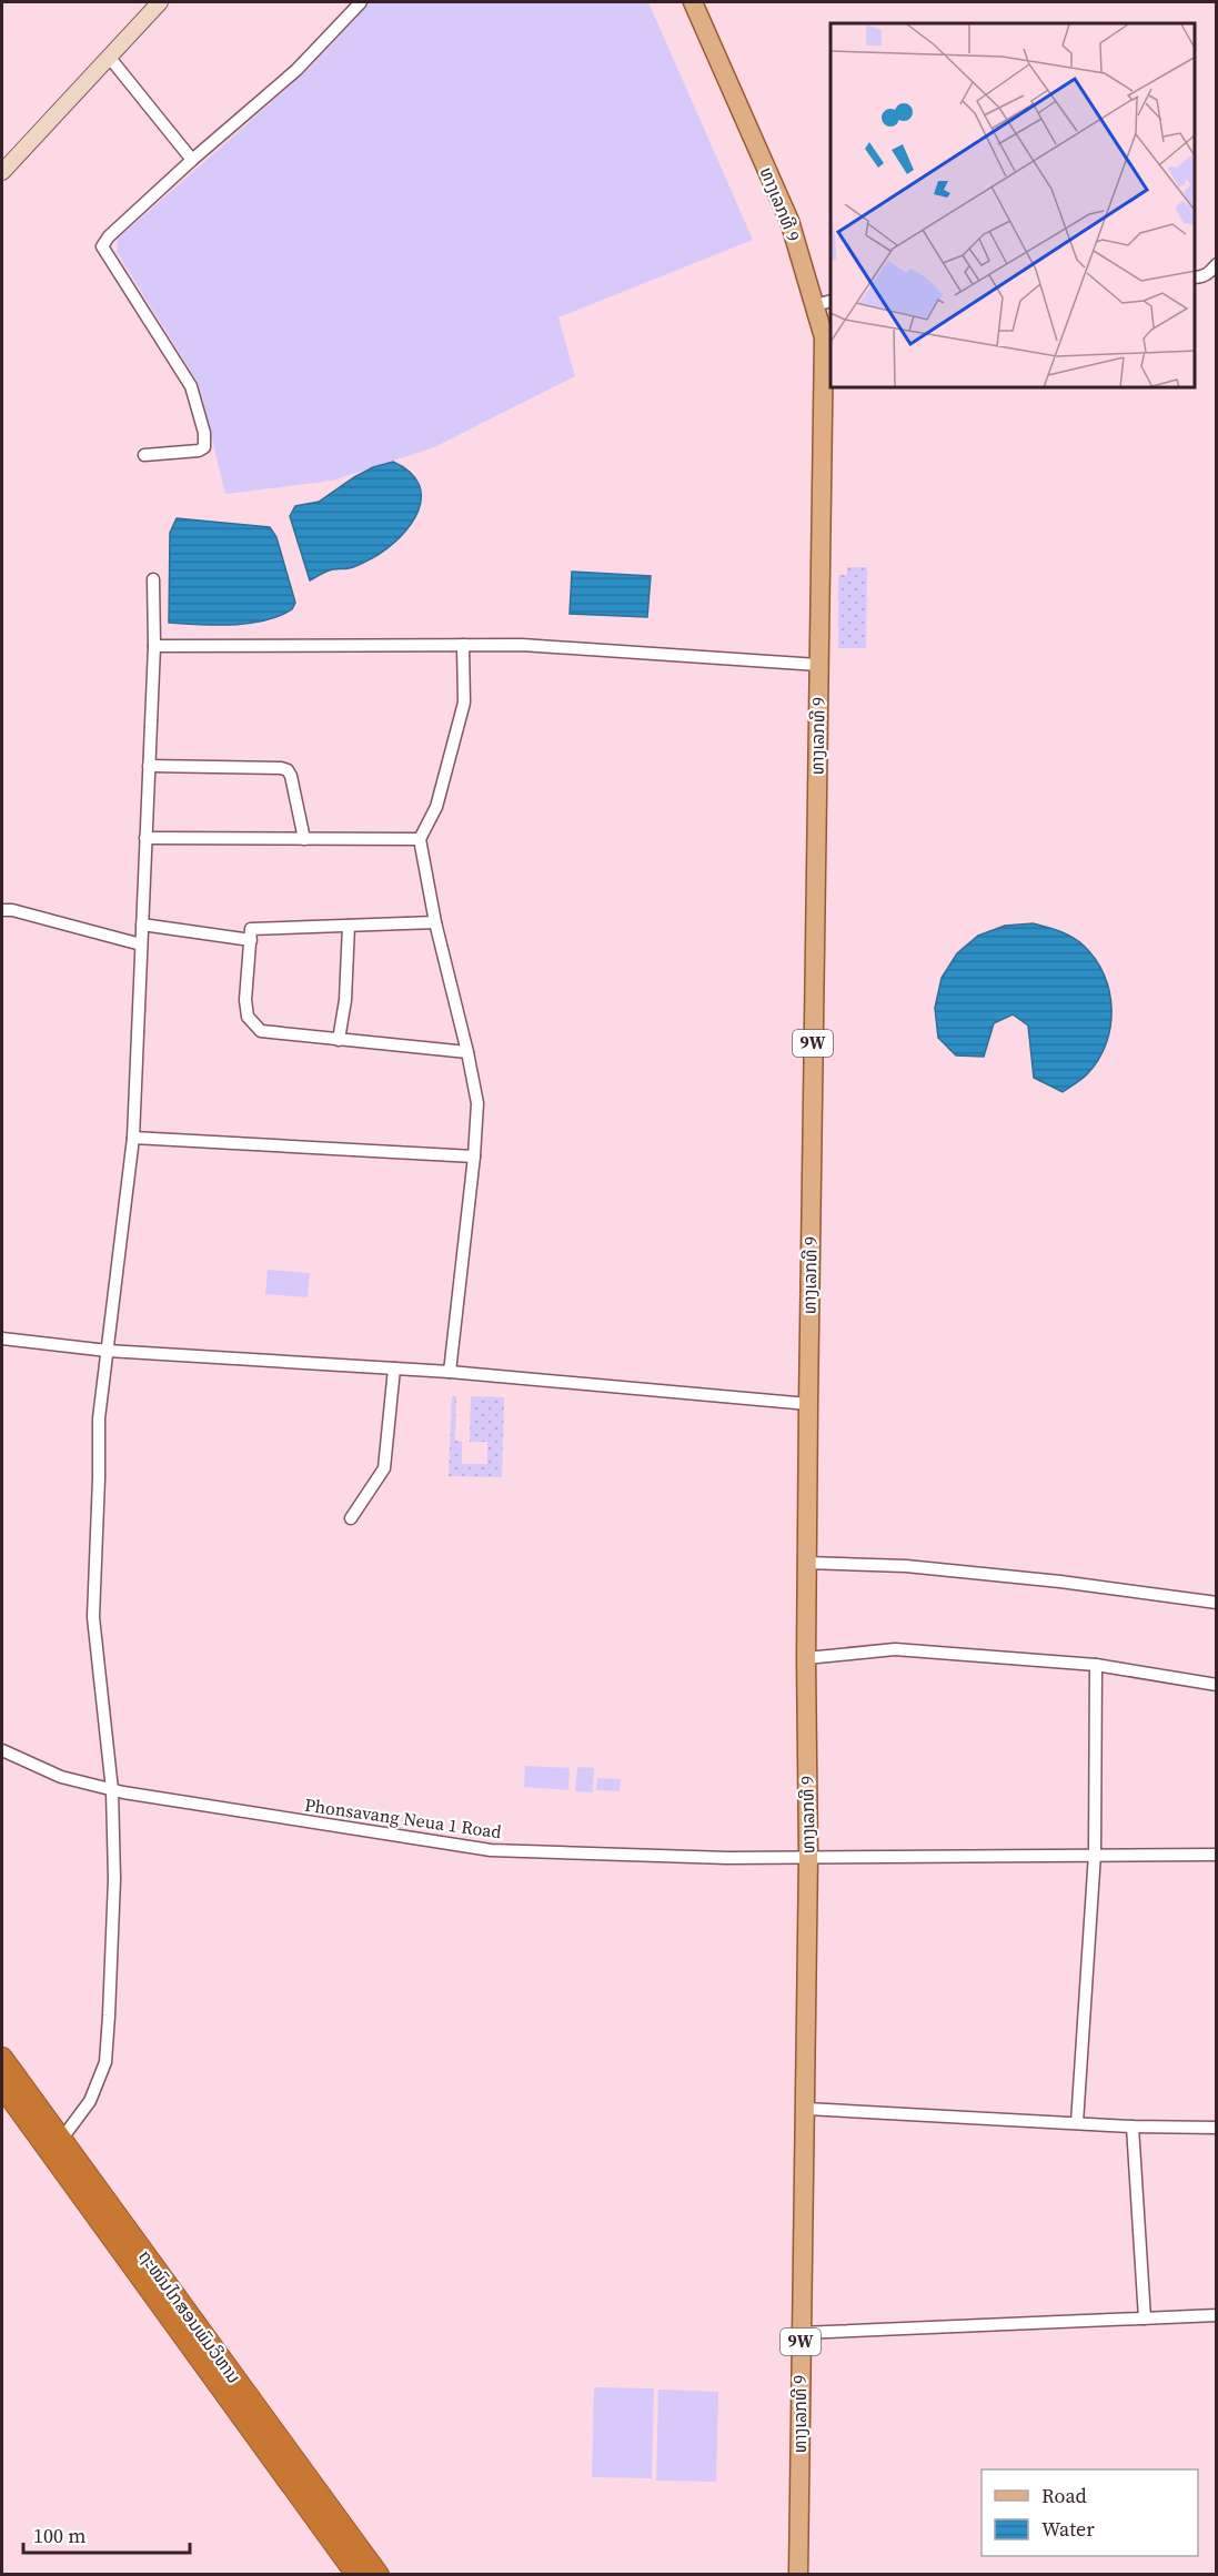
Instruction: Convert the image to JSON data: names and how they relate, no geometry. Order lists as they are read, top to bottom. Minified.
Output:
{"streets":{"highway":["ຖະໜົນໄກສອນພົມວິຫານ"],"main road":["ທາງເລກທີ 9","9W"],"street":["Phonsavang Neua 1 Road"]},"crossings":[["ທາງເລກທີ 9","Phonsavang Neua 1 Road"]],"legend":["Road","Water"],"scale_bar":"100 m"}
